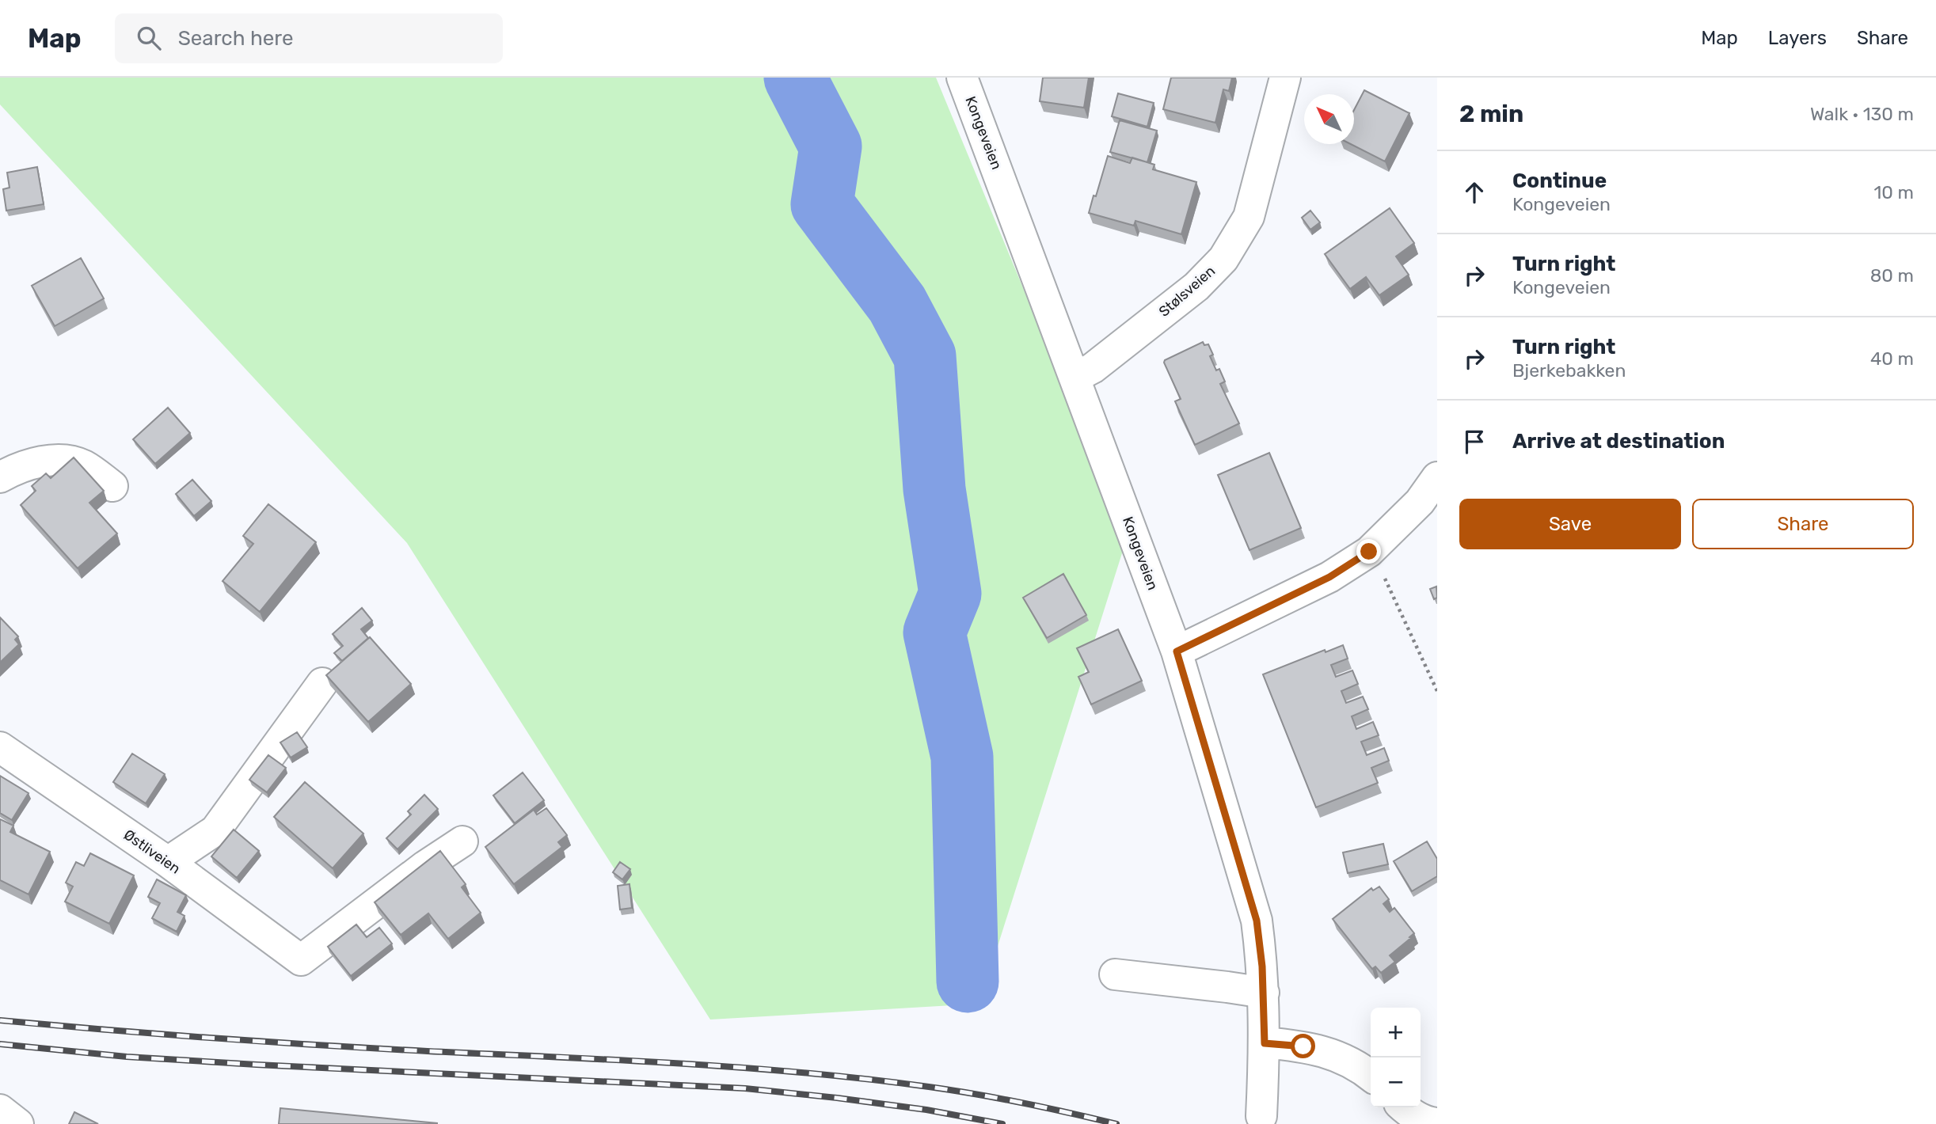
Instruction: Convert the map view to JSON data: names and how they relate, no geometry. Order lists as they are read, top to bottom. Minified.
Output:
{"streets":{"street":["Kongeveien","Stølsveien","Østliveien"]},"crossings":[["Kongeveien","Stølsveien"]],"north":"top left","page":{"header":"Map","search":"Search here","nav":["Map","Layers","Share"],"heading":["2 min","Walk · 130 m"],"list":[["Continue","Kongeveien","10 m"],["Turn right","Kongeveien","80 m"],["Turn right","Bjerkebakken","40 m"],"Arrive at destination"],"buttons":["Save","Share"],"map_buttons":["+","−"]}}
